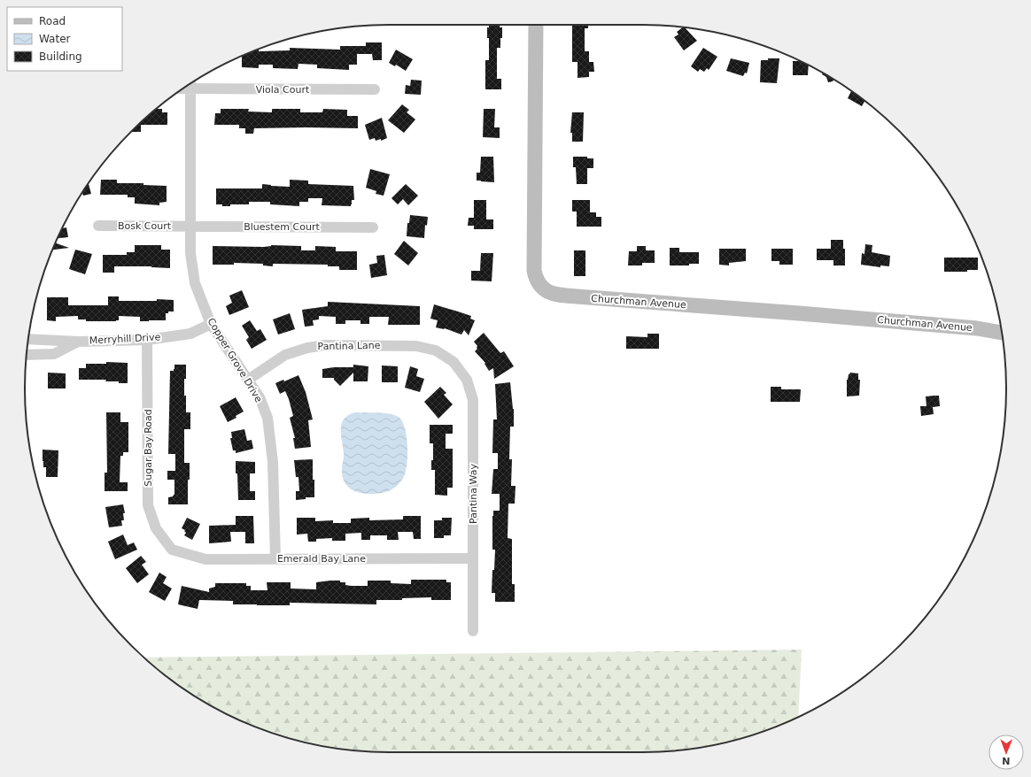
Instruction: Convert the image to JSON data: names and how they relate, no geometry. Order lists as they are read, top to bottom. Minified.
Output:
{"streets":{"street":["Viola Court","Bosk Court","Bluestem Court","Churchman Avenue","Merryhill Drive","Pantina Lane","Copper Grove Drive","Sugar Bay Road","Pantina Way","Emerald Bay Lane"]},"crossings":[["Viola Court","Copper Grove Drive"],["Bosk Court","Bluestem Court"],["Bosk Court","Copper Grove Drive"],["Bluestem Court","Copper Grove Drive"],["Merryhill Drive","Copper Grove Drive"],["Merryhill Drive","Sugar Bay Road"],["Pantina Lane","Copper Grove Drive"],["Pantina Lane","Pantina Way"],["Copper Grove Drive","Emerald Bay Lane"],["Sugar Bay Road","Emerald Bay Lane"],["Pantina Way","Emerald Bay Lane"]],"legend":["Road","Water","Building"],"north":"bottom"}
